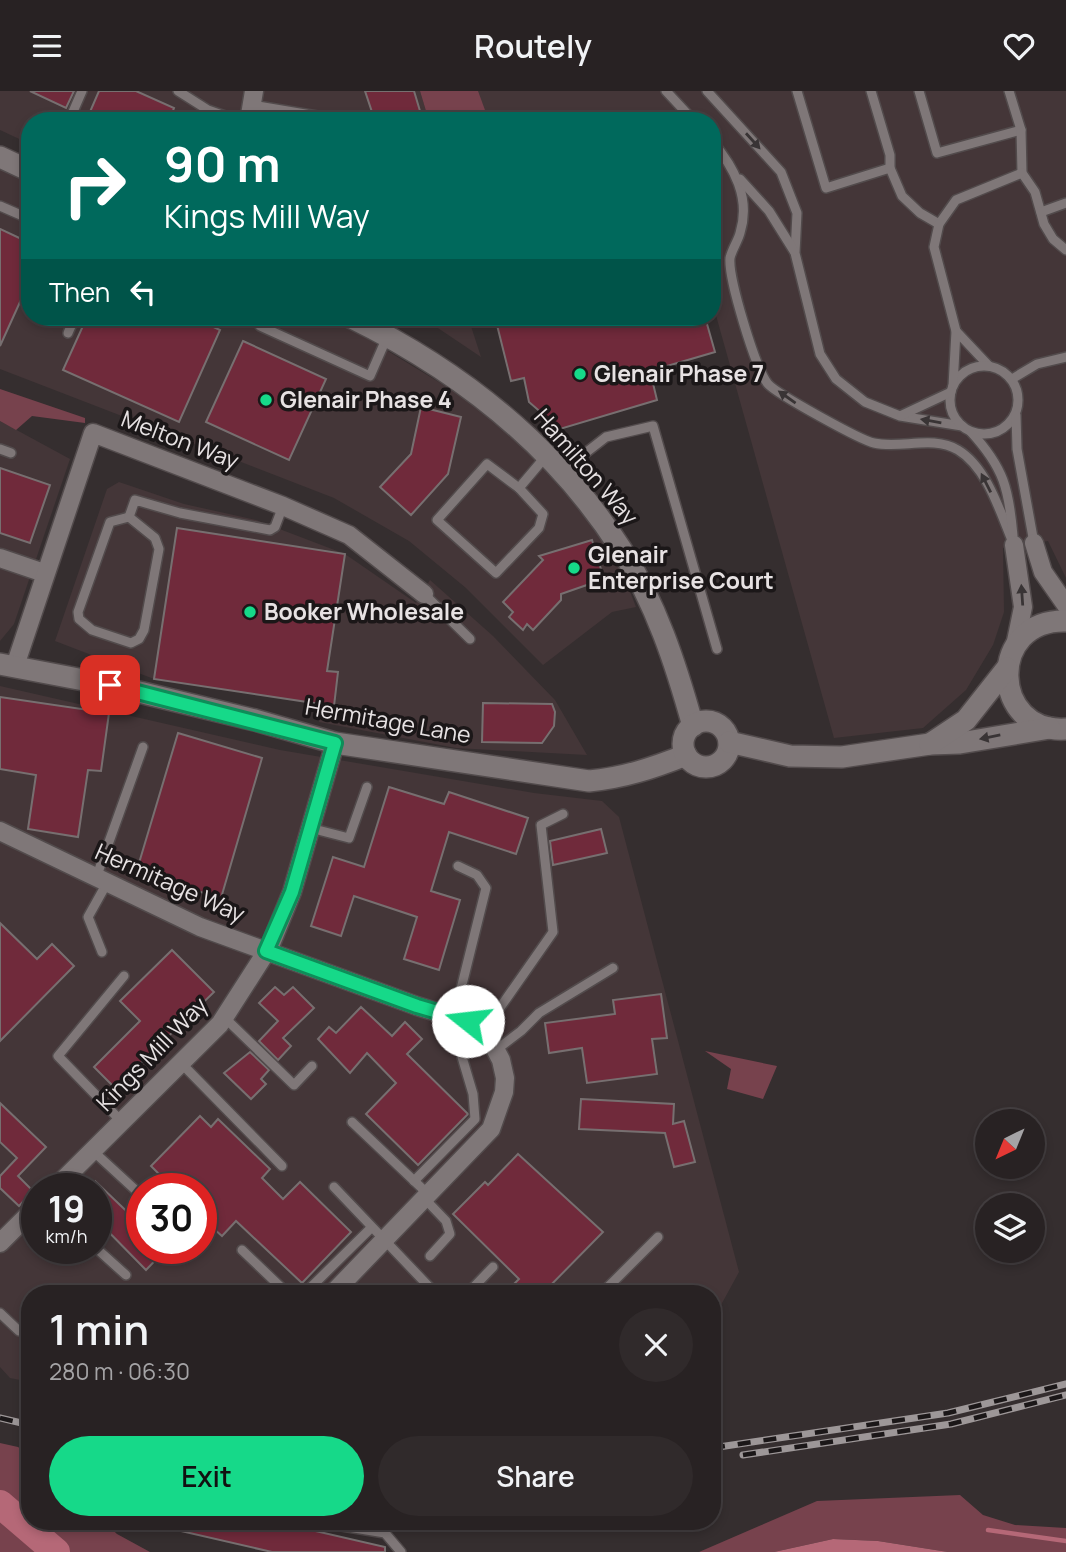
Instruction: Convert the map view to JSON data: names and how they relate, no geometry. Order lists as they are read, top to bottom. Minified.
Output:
{"streets":{"street":["Melton Way","Hamilton Way","Hermitage Lane","Hermitage Way","Kings Mill Way"]},"crossings":[["Melton Way","Hermitage Lane"],["Hamilton Way","Hermitage Lane"],["Hermitage Lane","Kings Mill Way"],["Hermitage Way","Kings Mill Way"]],"places":["Glenair Phase 7","Glenair Phase 4","Glenair Enterprise Court","Booker Wholesale"],"north":"bottom left","page":{"header":"Routely","turn":["90 m","Kings Mill Way"],"then":"Then","speed":"19 km/h","limit":"30","heading":["1 min","280 m · 06:30"],"buttons":["Exit","Share"]}}
